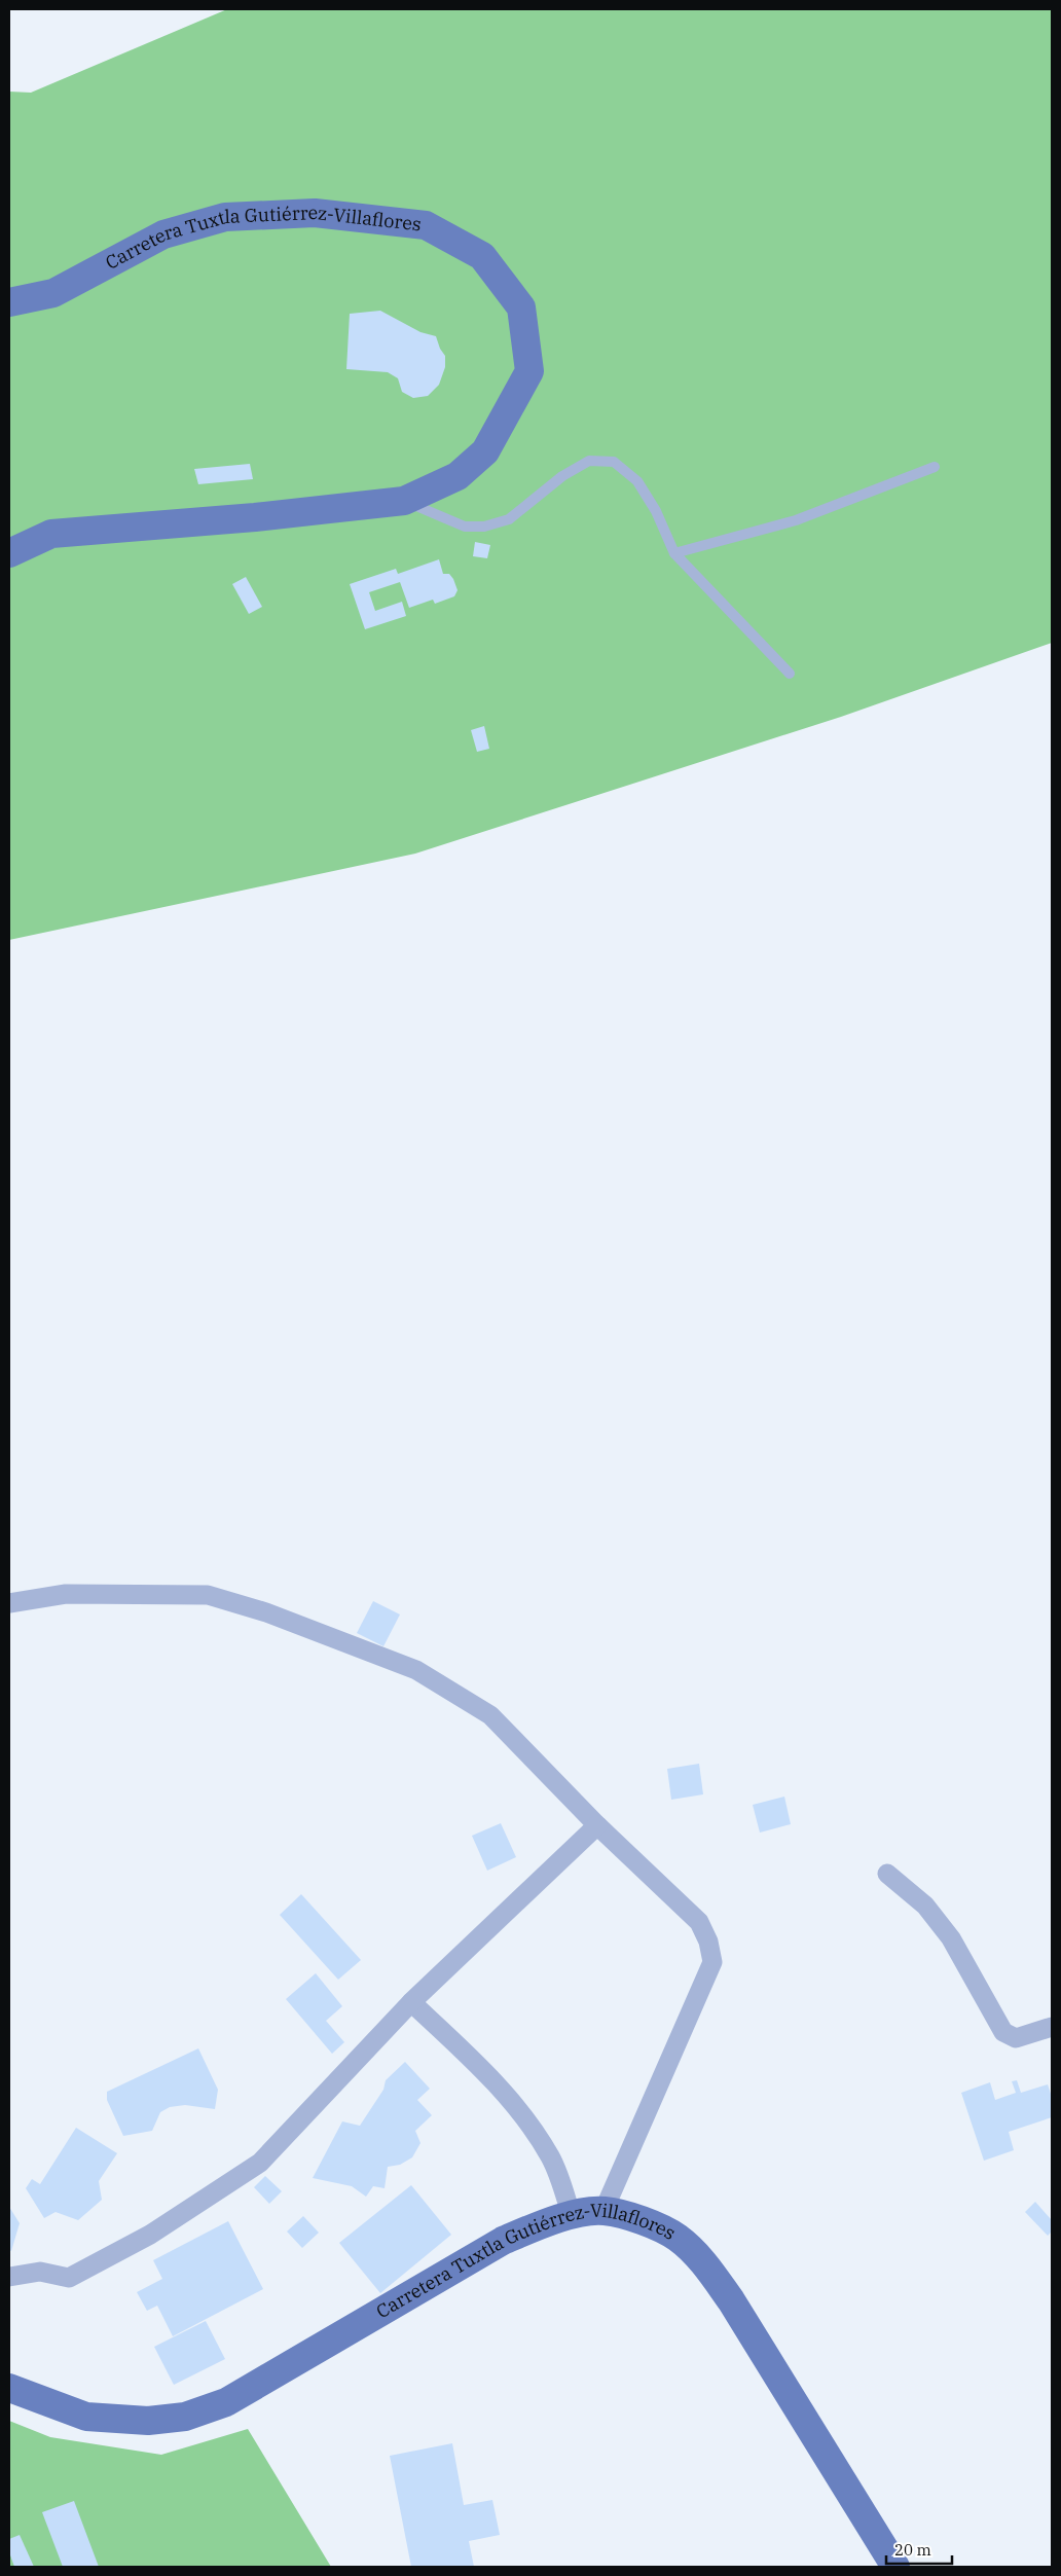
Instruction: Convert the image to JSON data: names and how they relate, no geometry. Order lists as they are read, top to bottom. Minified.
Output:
{"streets":{"main road":["Carretera Tuxtla Gutiérrez-Villaflores"]},"scale_bar":"20 m"}
